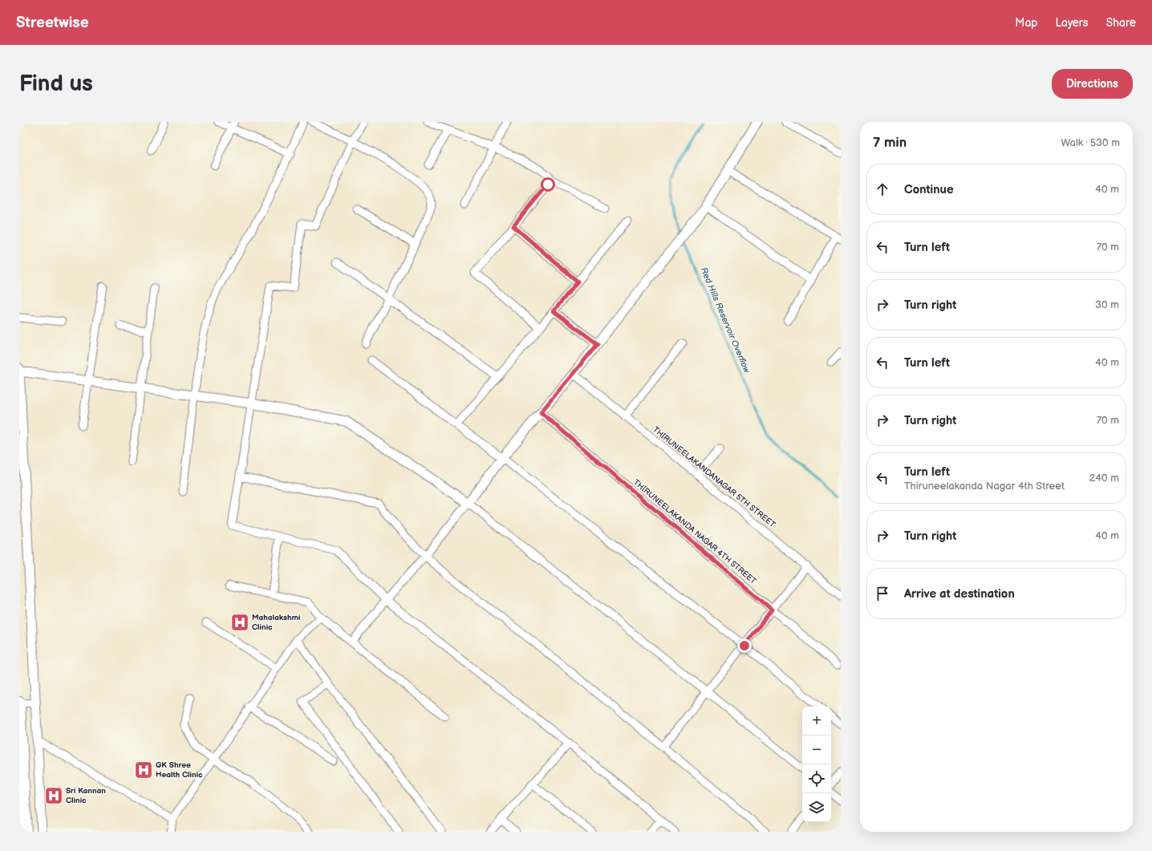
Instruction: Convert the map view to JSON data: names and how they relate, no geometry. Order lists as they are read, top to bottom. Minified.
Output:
{"streets":{"street":["THIRUNEELAKANDANAGAR 5TH STREET","THIRUNEELAKANDA NAGAR 4TH STREET"]},"water":["Red Hills Reservoir Overflow"],"places":{"hospital":["Mahalakshmi Clinic","GK Shree Health Clinic","Sri Kannan Clinic"]},"page":{"header":"Streetwise","nav":["Map","Layers","Share"],"buttons":"Directions","title":"Find us","heading":["7 min","Walk · 530 m"],"list":[["Continue","40 m"],["Turn left","70 m"],["Turn right","30 m"],["Turn left","40 m"],["Turn right","70 m"],["Turn left","Thiruneelakanda Nagar 4th Street","240 m"],["Turn right","40 m"],"Arrive at destination"],"map_buttons":["+","−"]}}
